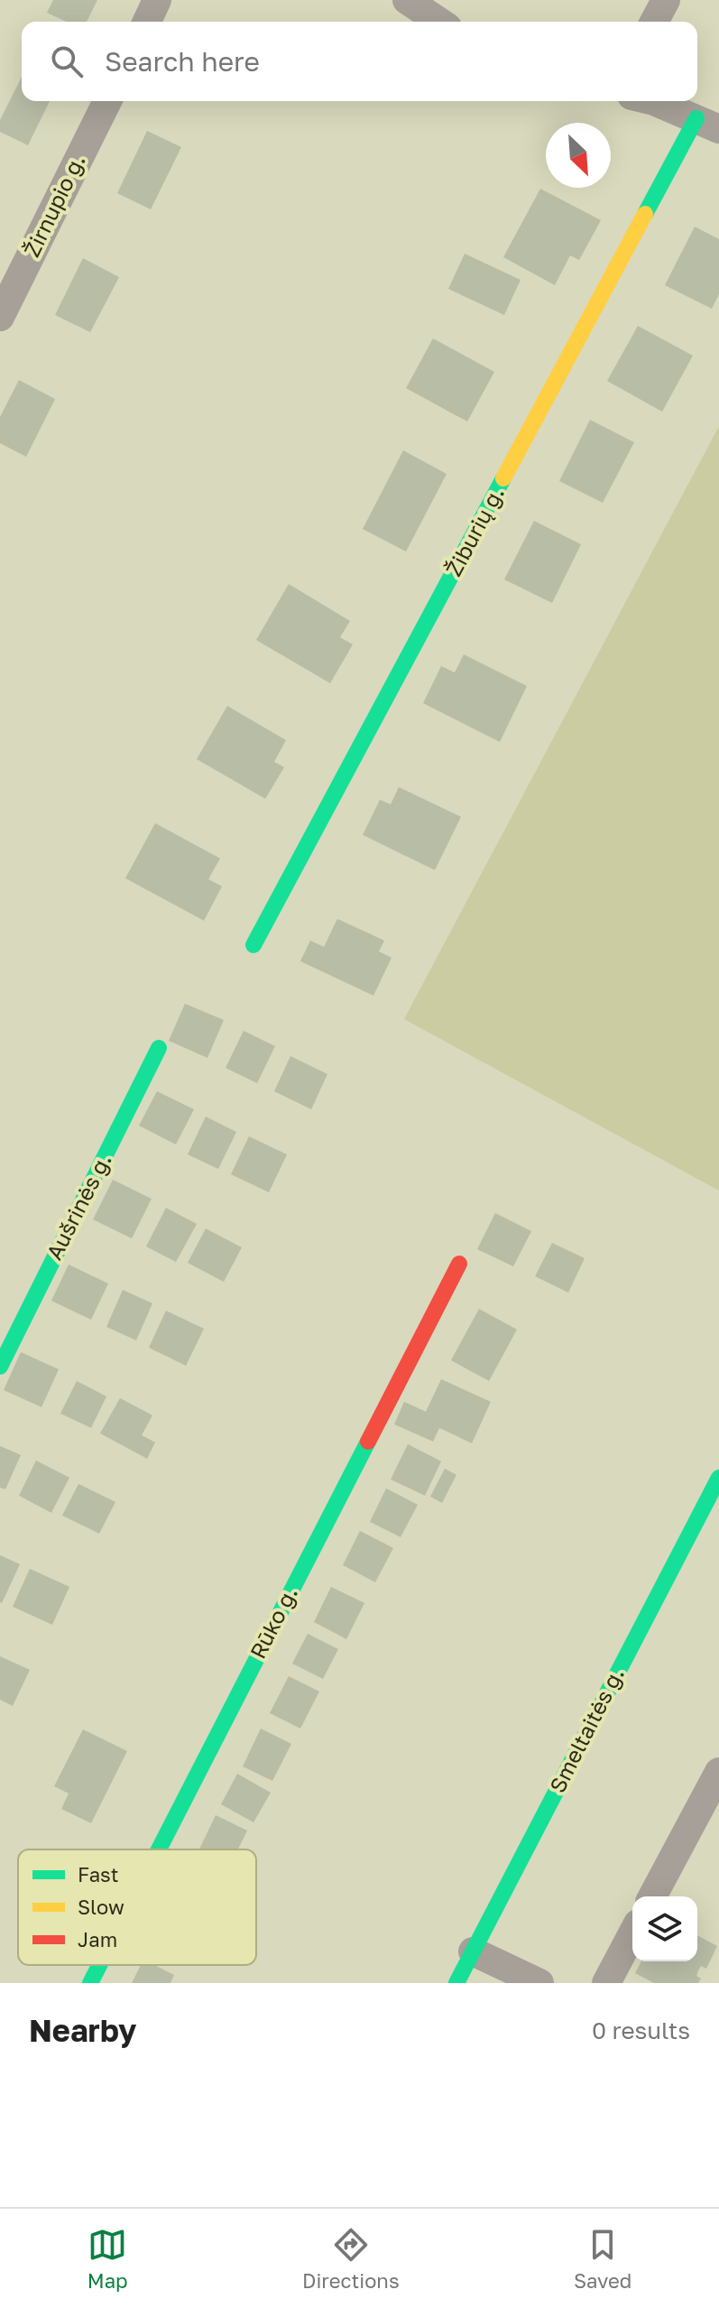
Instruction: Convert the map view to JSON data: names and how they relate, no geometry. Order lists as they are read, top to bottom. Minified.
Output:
{"streets":{"street":["Žirnupio g.","Žiburių g.","Aušrinės g.","Rūko g.","Smeltaitės g."]},"legend":["Fast","Slow","Jam"],"north":"bottom right","page":{"search":"Search here","heading":["Nearby","0 results"],"nav":["Map","Directions","Saved"]}}
